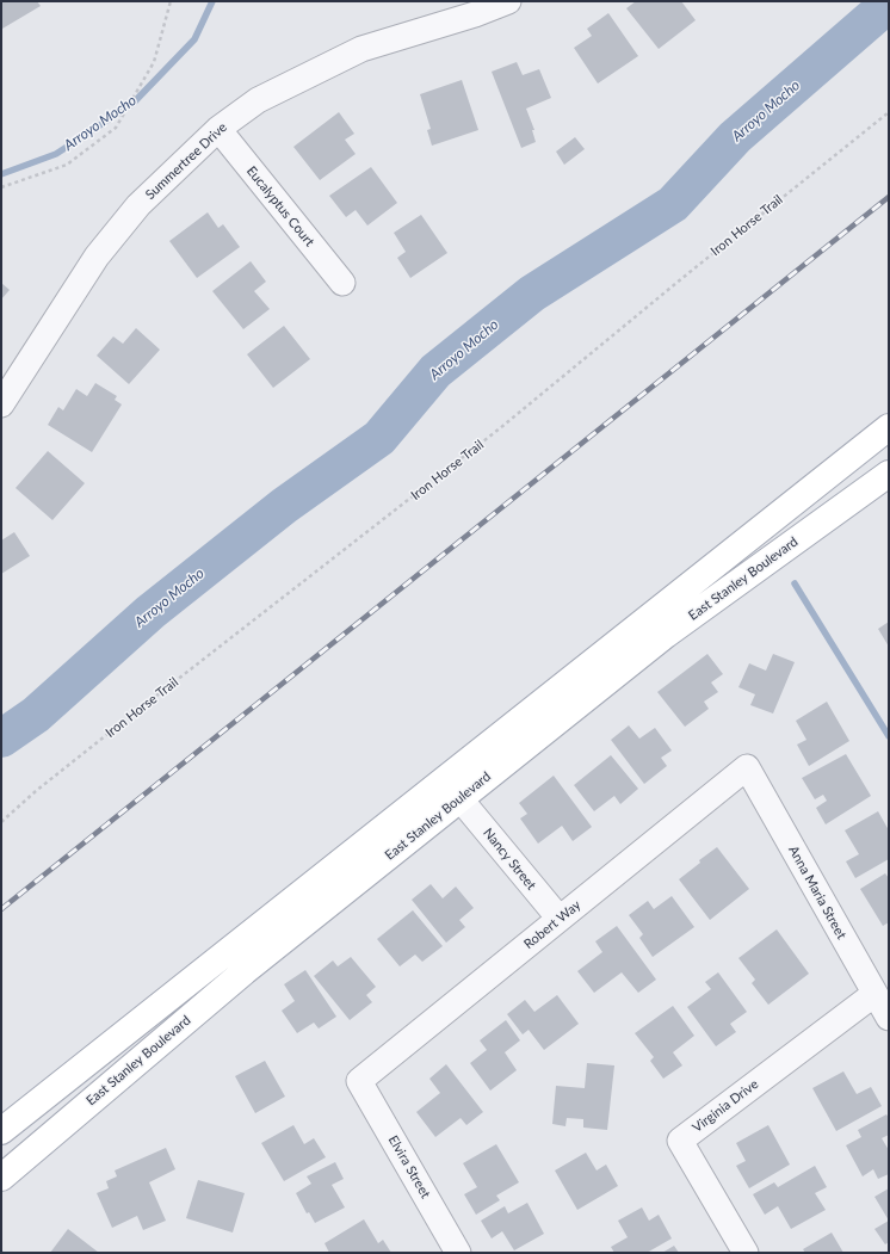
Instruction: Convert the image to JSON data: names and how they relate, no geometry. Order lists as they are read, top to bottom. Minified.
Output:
{"streets":{"main road":["East Stanley Boulevard"],"street":["Summertree Drive","Eucalyptus Court","Nancy Street","Anna Maria Street","Robert Way","Virginia Drive","Elvira Street"],"path":["Iron Horse Trail"]},"crossings":[["Summertree Drive","Eucalyptus Court"],["East Stanley Boulevard","Nancy Street"],["Nancy Street","Robert Way"],["Anna Maria Street","Robert Way"],["Anna Maria Street","Virginia Drive"],["Robert Way","Elvira Street"]],"water":["Arroyo Mocho"]}
